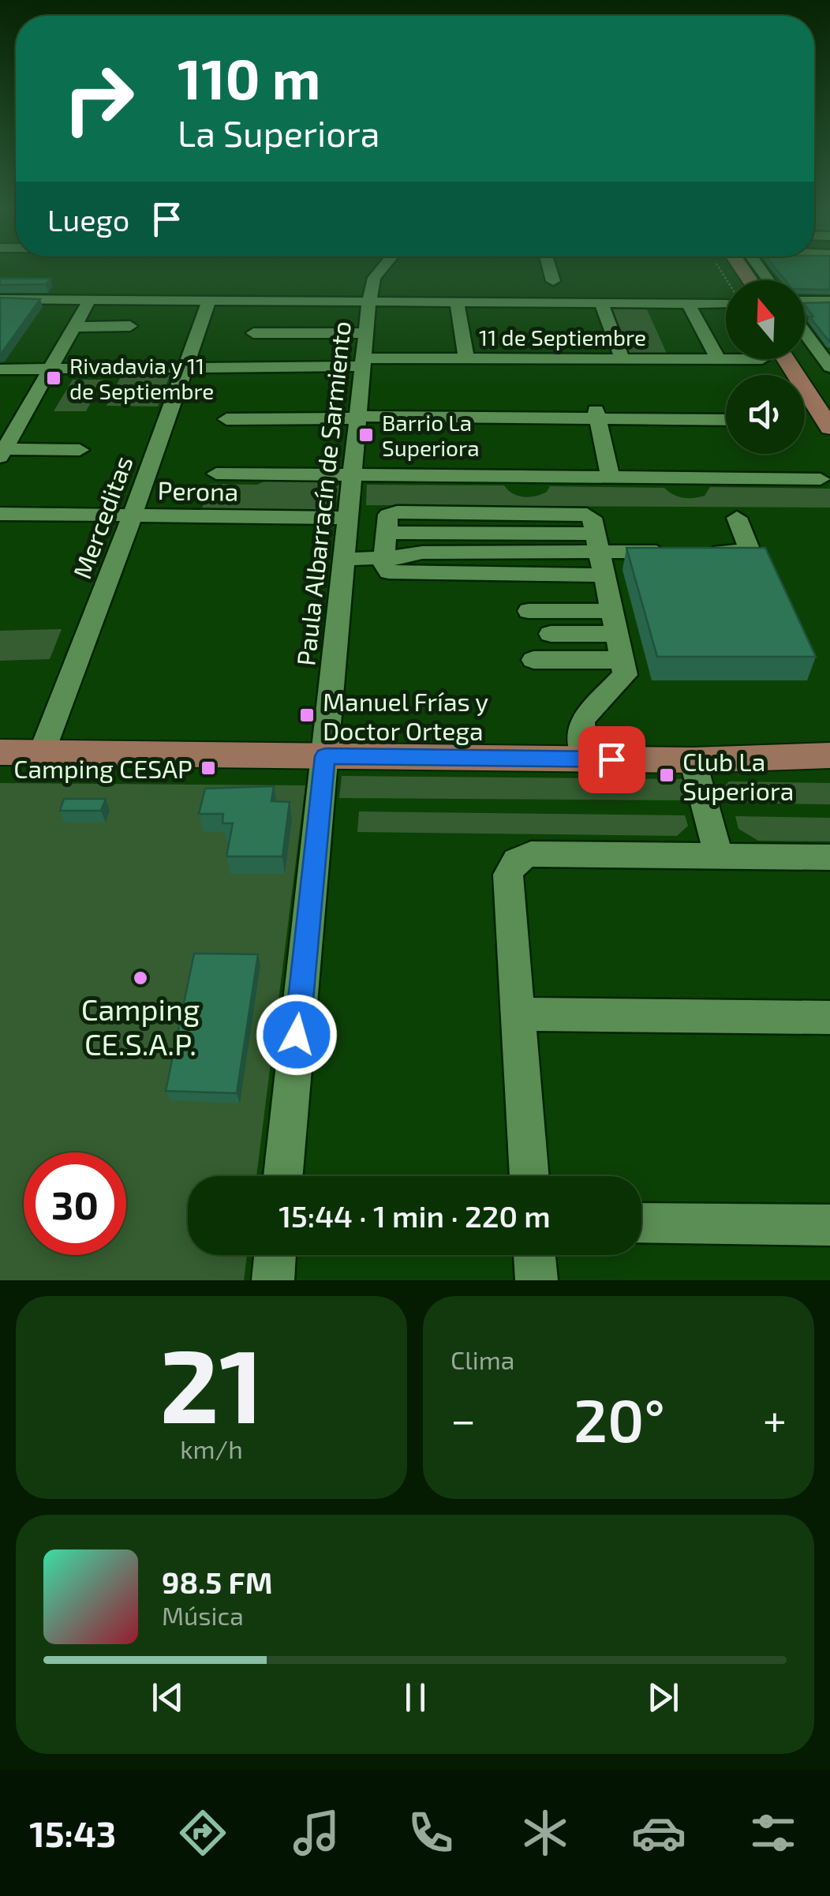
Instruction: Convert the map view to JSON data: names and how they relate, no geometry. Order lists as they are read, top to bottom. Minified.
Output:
{"streets":{"street":["11 de Septiembre","Perona","Paula Albarracín de Sarmiento","Merceditas"]},"crossings":[["11 de Septiembre","Paula Albarracín de Sarmiento"],["11 de Septiembre","Merceditas"],["Perona","Paula Albarracín de Sarmiento"],["Perona","Merceditas"]],"places":{"transit":["Rivadavia y 11 de Septiembre","Barrio La Superiora","Manuel Frías y Doctor Ortega","Camping CESAP","Club La Superiora"],"other":["Camping CE.S.A.P."]},"north":"top","page":{"turn":["110 m","La Superiora"],"then":"Luego","limit":"30","trip":"15:44 · 1 min · 220 m","tile":[["21","km/h"],"Clima"],"heat":["−","20°","+"],"song":["98.5 FM","Música"],"tabs":"15:43"}}
